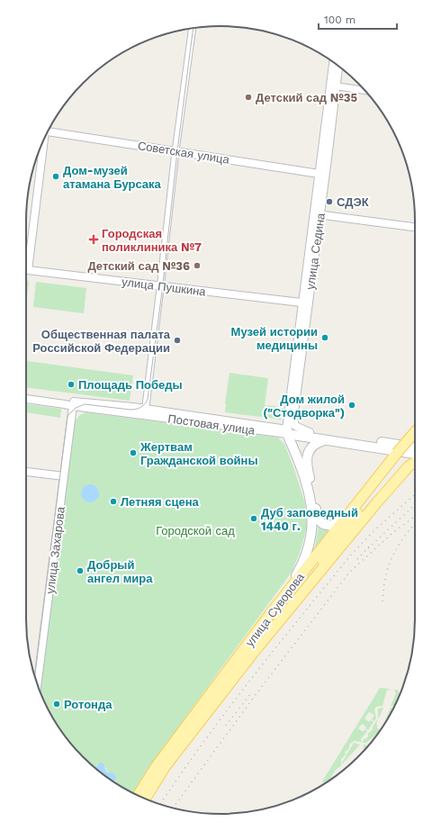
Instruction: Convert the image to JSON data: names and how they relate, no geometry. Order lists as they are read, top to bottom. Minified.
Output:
{"streets":{"main road":["улица Седина","Постовая улица","улица Суворова"],"street":["Советская улица","улица Пушкина","улица Захарова"]},"crossings":[["Советская улица","улица Седина"],["улица Седина","улица Пушкина"],["улица Седина","Постовая улица"],["Постовая улица","улица Захарова"]],"parks":["Городской сад"],"places":{"other":["Детский сад №35","Дом-музей атамана Бурсака","СДЭК","Детский сад №36","Музей истории медицины","Общественная палата Российской Федерации","Площадь Победы","Дом жилой (\"Стодворка\")","Жертвам Гражданской войны","Летняя сцена","Дуб заповедный 1440 г.","Добрый ангел мира","Ротонда"],"health":["Городская поликлиника №7"]},"scale_bar":"100 m"}
